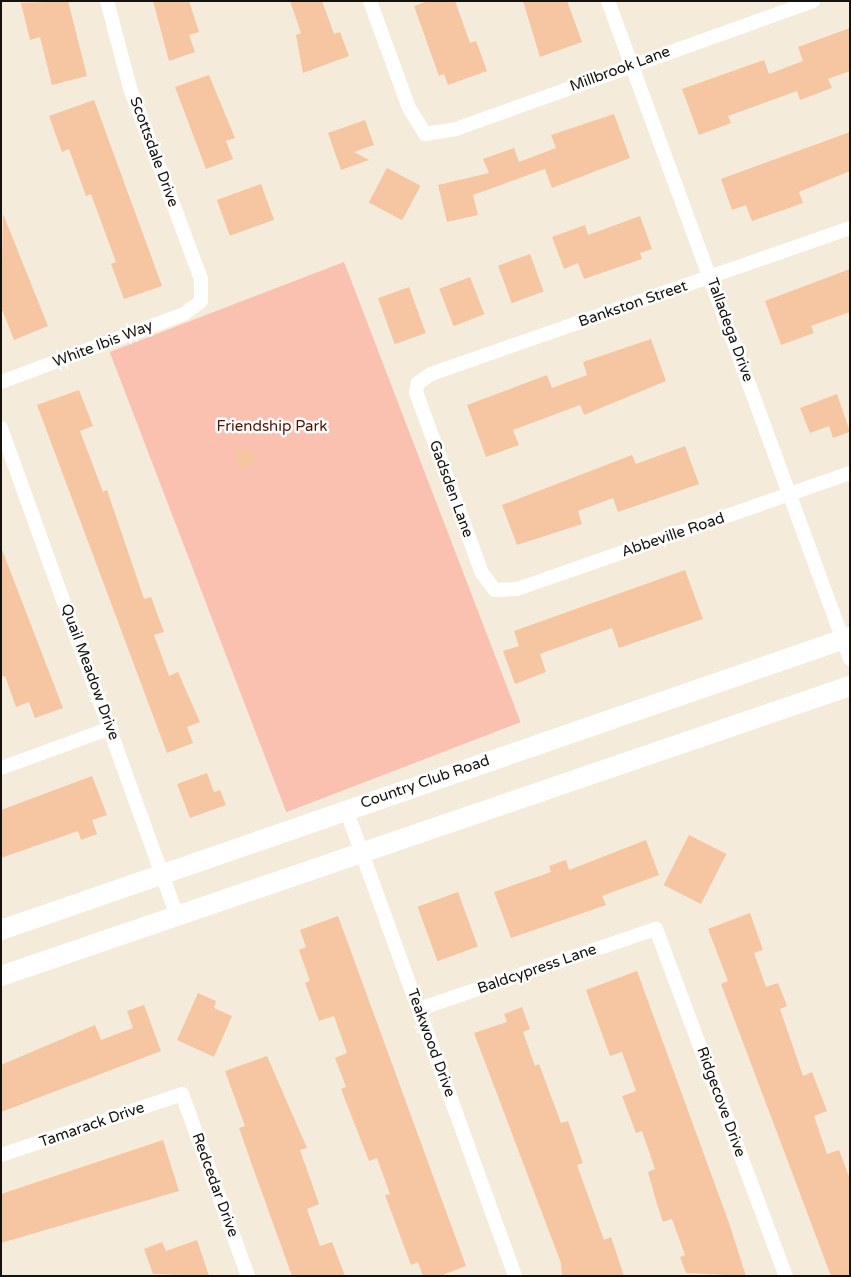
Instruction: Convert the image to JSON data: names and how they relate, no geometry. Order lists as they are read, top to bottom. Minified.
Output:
{"streets":{"main road":["Country Club Road"],"street":["Millbrook Lane","Scottsdale Drive","Bankston Street","Talladega Drive","White Ibis Way","Gadsden Lane","Abbeville Road","Quail Meadow Drive","Baldcypress Lane","Teakwood Drive","Ridgecove Drive","Tamarack Drive","Redcedar Drive"]},"crossings":[["Millbrook Lane","Talladega Drive"],["Scottsdale Drive","White Ibis Way"],["Bankston Street","Talladega Drive"],["Bankston Street","Gadsden Lane"],["Talladega Drive","Abbeville Road"],["Talladega Drive","Country Club Road"],["Gadsden Lane","Abbeville Road"],["Quail Meadow Drive","Country Club Road"],["Country Club Road","Teakwood Drive"],["Baldcypress Lane","Teakwood Drive"],["Baldcypress Lane","Ridgecove Drive"],["Tamarack Drive","Redcedar Drive"]],"parks":["Friendship Park"]}
